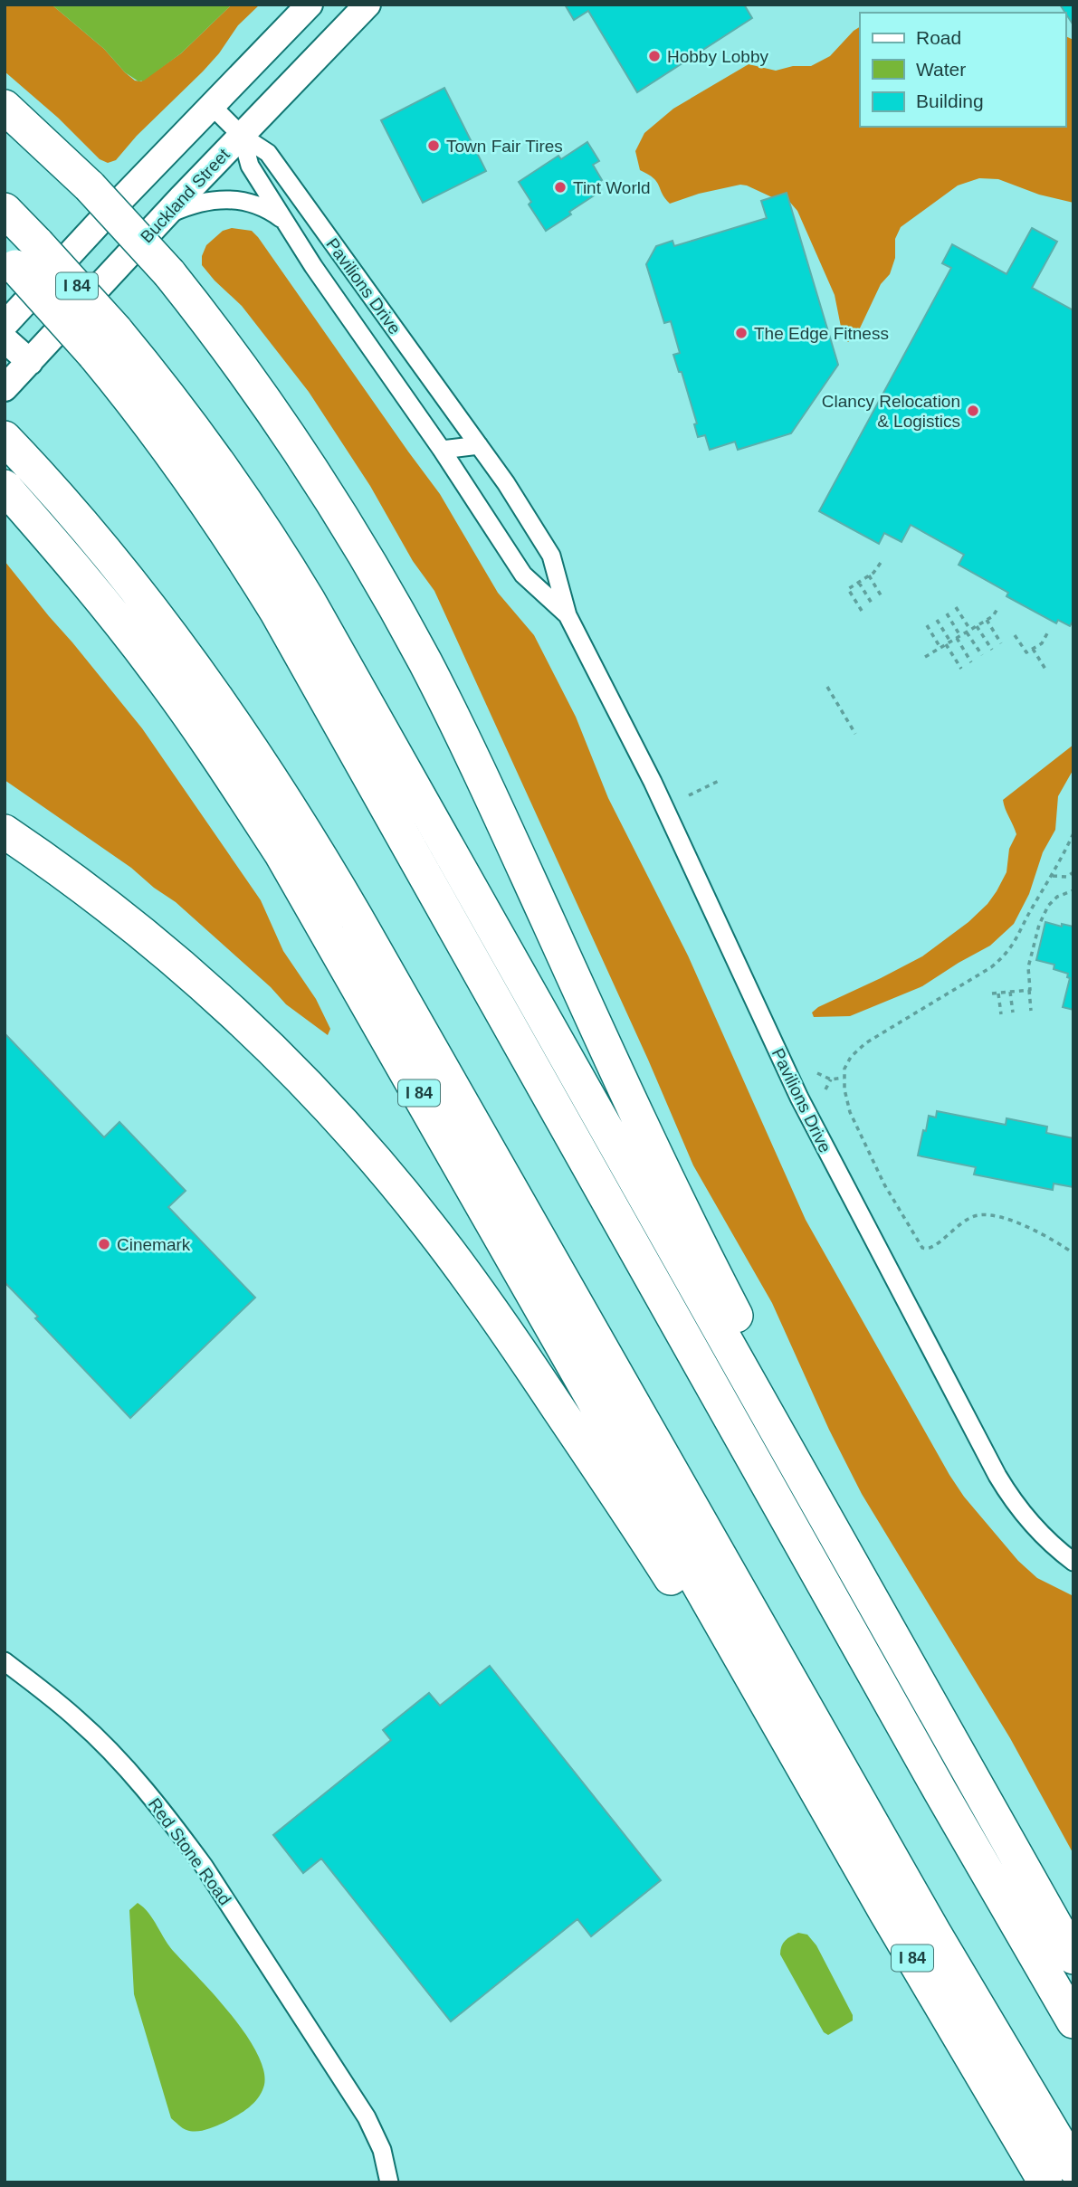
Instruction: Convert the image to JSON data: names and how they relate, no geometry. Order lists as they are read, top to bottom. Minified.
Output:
{"streets":{"highway":["I 84"],"main road":["Buckland Street"],"street":["Pavilions Drive","Red Stone Road"]},"crossings":[["Buckland Street","Pavilions Drive"]],"places":["Hobby Lobby","Town Fair Tires","Tint World","The Edge Fitness","Clancy Relocation & Logistics","Cinemark"],"legend":["Road","Water","Building"]}
